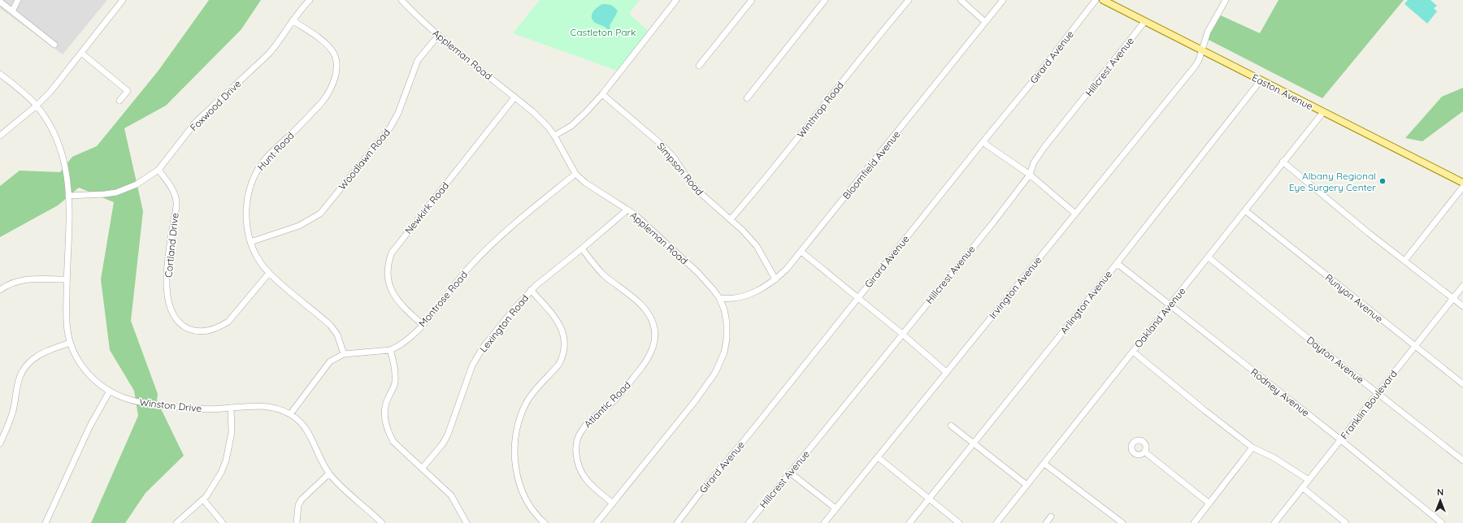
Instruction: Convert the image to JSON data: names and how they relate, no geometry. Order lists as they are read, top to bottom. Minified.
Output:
{"streets":{"main road":["Easton Avenue"],"street":["Appleman Road","Girard Avenue","Hillcrest Avenue","Foxwood Drive","Winthrop Road","Hunt Road","Woodlawn Road","Bloomfield Avenue","Simpson Road","Newkirk Road","Cortland Drive","Irvington Avenue","Runyon Avenue","Montrose Road","Arlington Avenue","Oakland Avenue","Lexington Road","Dayton Avenue","Rodney Avenue","Atlantic Road","Franklin Boulevard","Winston Drive"]},"crossings":[["Appleman Road","Woodlawn Road"],["Appleman Road","Bloomfield Avenue"],["Appleman Road","Newkirk Road"],["Appleman Road","Montrose Road"],["Appleman Road","Lexington Road"],["Appleman Road","Atlantic Road"],["Hillcrest Avenue","Easton Avenue"],["Easton Avenue","Irvington Avenue"],["Easton Avenue","Arlington Avenue"],["Easton Avenue","Oakland Avenue"],["Foxwood Drive","Hunt Road"],["Foxwood Drive","Cortland Drive"],["Foxwood Drive","Winston Drive"],["Winthrop Road","Simpson Road"],["Hunt Road","Woodlawn Road"],["Hunt Road","Cortland Drive"],["Hunt Road","Montrose Road"],["Bloomfield Avenue","Simpson Road"],["Newkirk Road","Montrose Road"],["Runyon Avenue","Oakland Avenue"],["Runyon Avenue","Franklin Boulevard"],["Montrose Road","Winston Drive"],["Arlington Avenue","Rodney Avenue"],["Oakland Avenue","Dayton Avenue"],["Oakland Avenue","Rodney Avenue"],["Lexington Road","Atlantic Road"],["Dayton Avenue","Franklin Boulevard"],["Rodney Avenue","Franklin Boulevard"]],"parks":["Castleton Park"],"places":["Albany Regional Eye Surgery Center"],"north":"top"}
